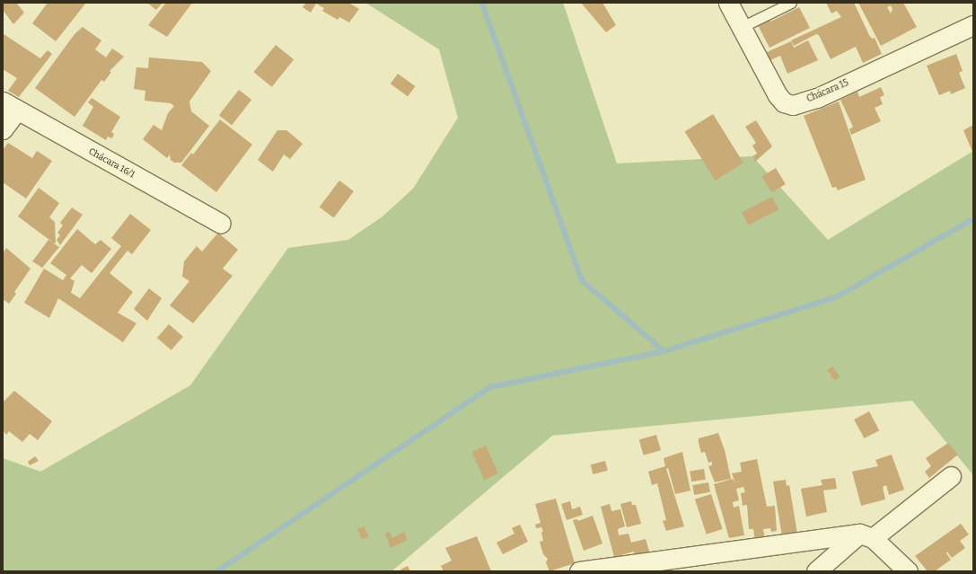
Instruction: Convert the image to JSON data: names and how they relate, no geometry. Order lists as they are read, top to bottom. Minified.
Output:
{"streets":{"street":["Chácara 15","Chácara 16/1"]}}
